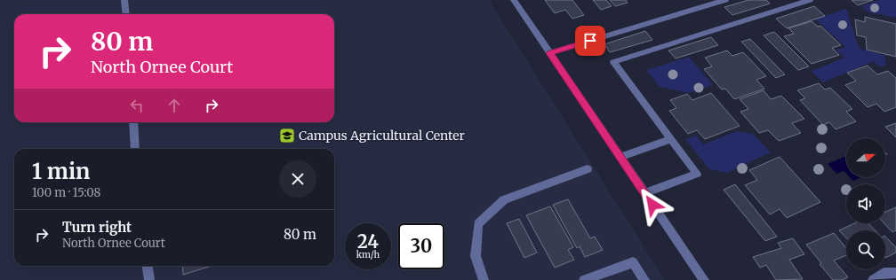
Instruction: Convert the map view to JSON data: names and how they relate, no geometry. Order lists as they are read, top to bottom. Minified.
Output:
{"places":{"school or university":["Campus Agricultural Center"]},"north":"right","page":{"turn":["80 m","North Ornee Court"],"heading":["1 min","100 m · 15:08"],"list":[{"name":"Turn right","note":"North Ornee Court","value":"80 m"}],"speed":"24 km/h","limit":"30"}}
